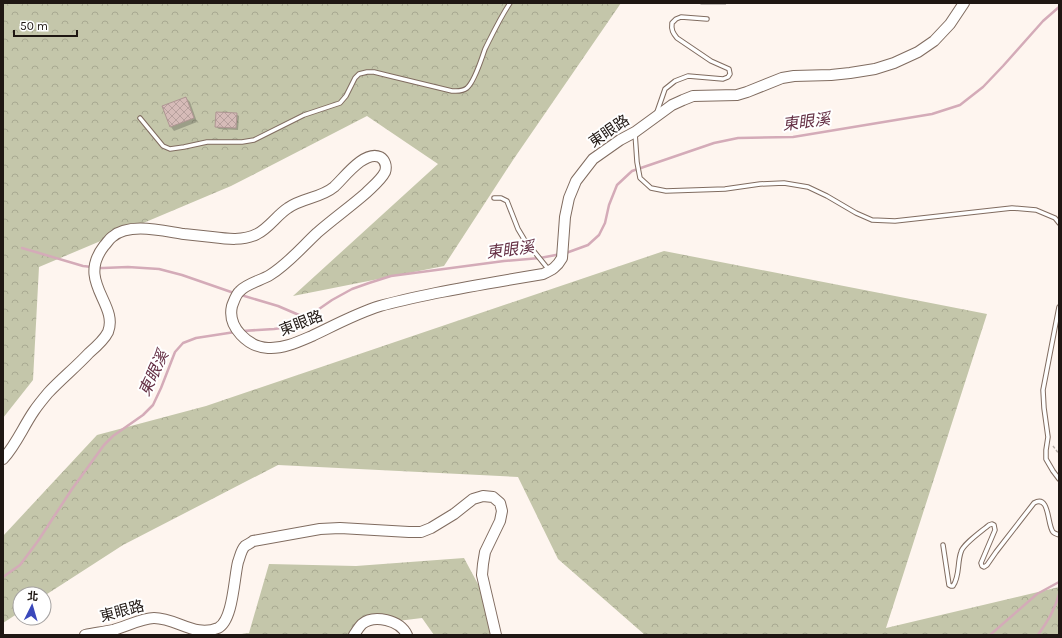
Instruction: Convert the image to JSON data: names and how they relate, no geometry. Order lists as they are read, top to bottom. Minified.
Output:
{"streets":{"street":["東眼路"]},"water":["東眼溪"],"scale_bar":"50 m","north":"top"}
